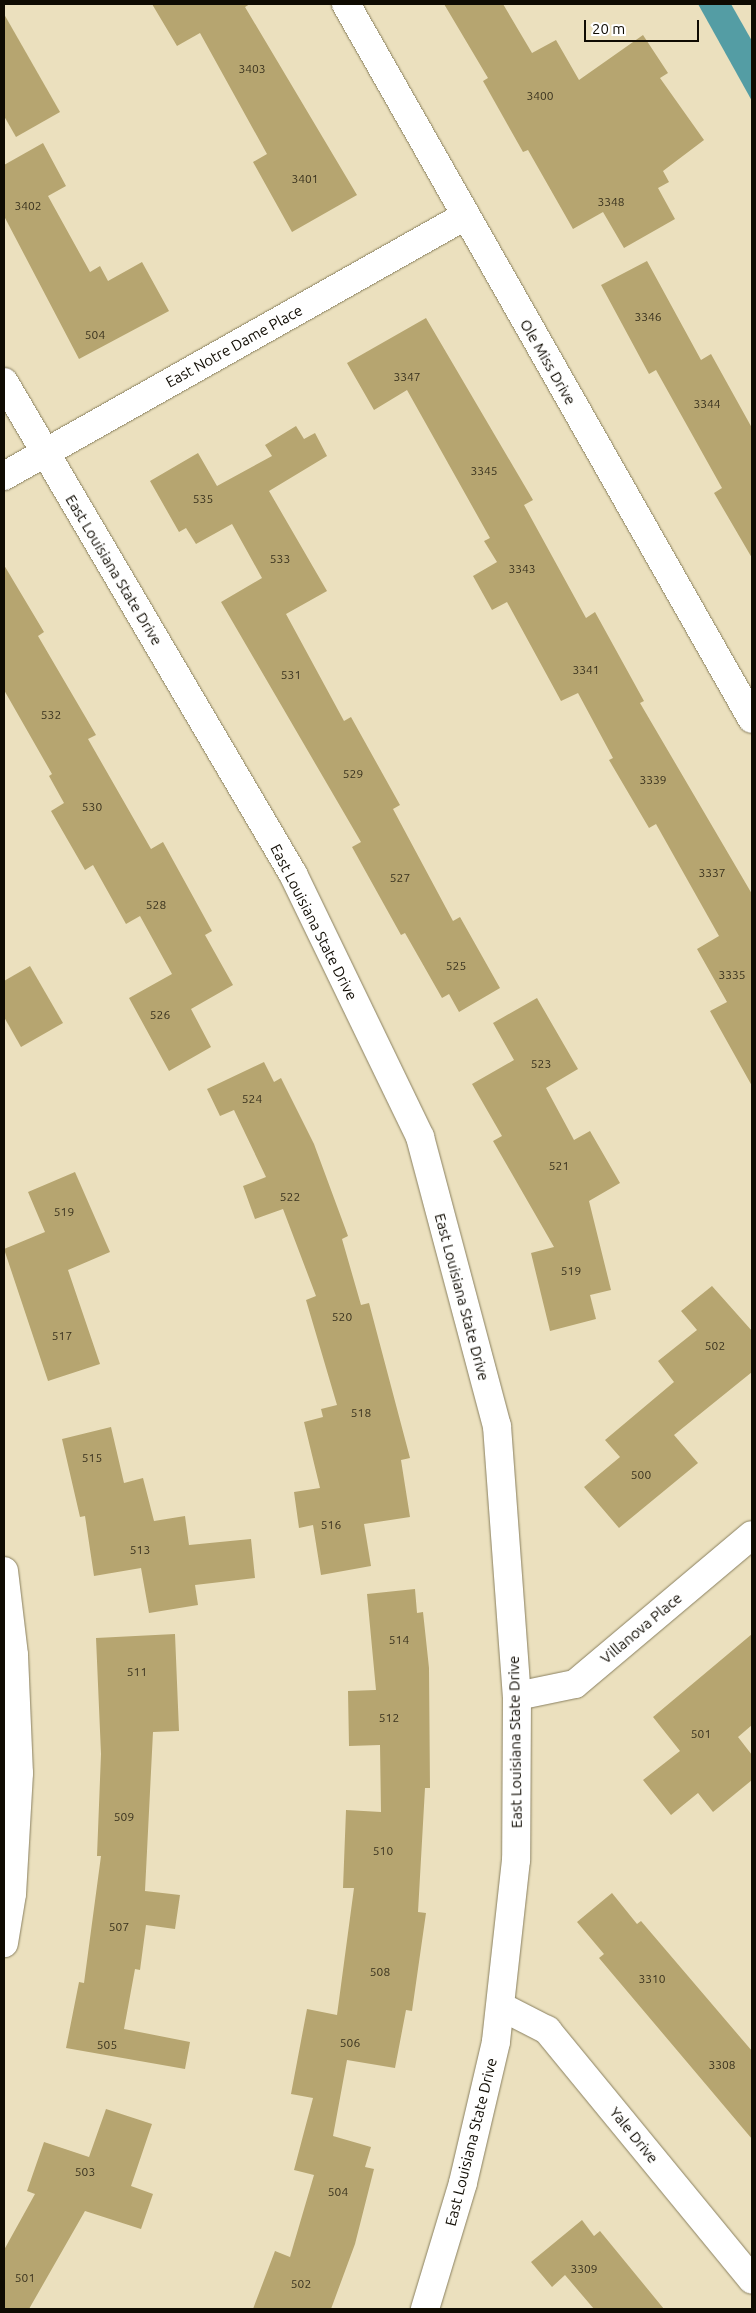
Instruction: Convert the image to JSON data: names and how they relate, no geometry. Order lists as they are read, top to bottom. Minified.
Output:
{"streets":{"street":["East Notre Dame Place","Ole Miss Drive","East Louisiana State Drive","Villanova Place","Yale Drive"]},"crossings":[["East Notre Dame Place","Ole Miss Drive"],["East Notre Dame Place","East Louisiana State Drive"],["East Louisiana State Drive","Villanova Place"],["East Louisiana State Drive","Yale Drive"]],"house_numbers":["3403","3400","3401","3348","3402","3346","504","3347","3344","3345","535","533","3343","3341","531","532","529","3339","530","3337","527","528","525","3335","526","523","524","521","522","519","519","520","517","502","518","515","500","516","513","514","511","512","501","509","510","507","508","3310","506","505","3308","503","504","3309","501","502"],"scale_bar":"20 m"}
